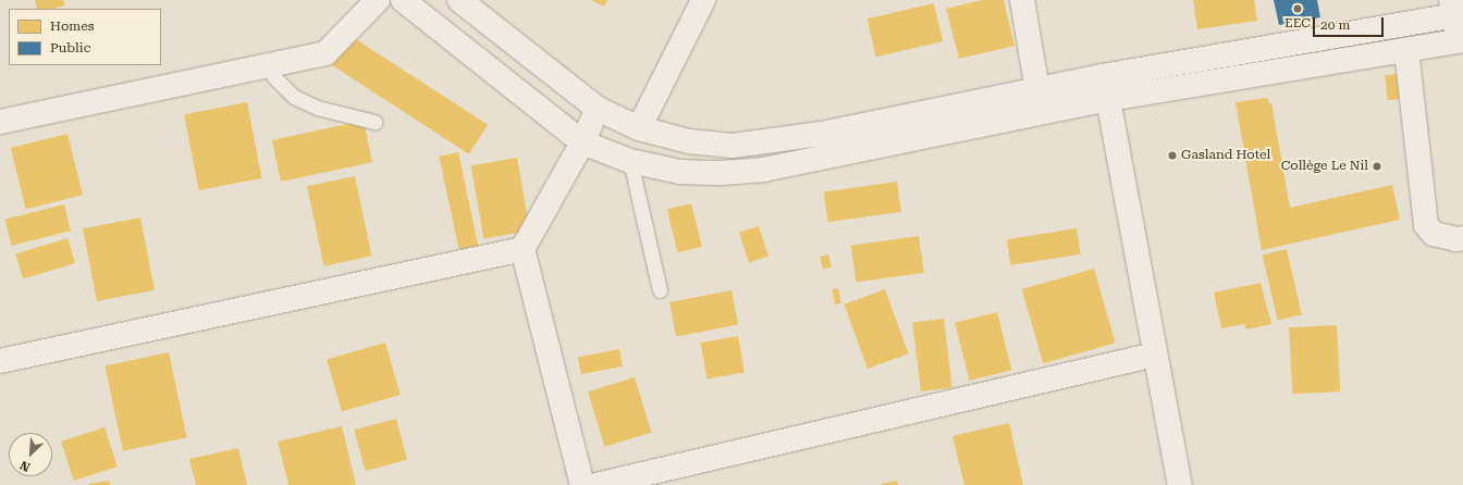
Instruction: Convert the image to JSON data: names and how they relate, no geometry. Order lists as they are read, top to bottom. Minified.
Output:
{"places":["EEC","Gasland Hotel","Collège Le Nil"],"legend":["Homes","Public"],"scale_bar":"20 m","north":"bottom left"}
